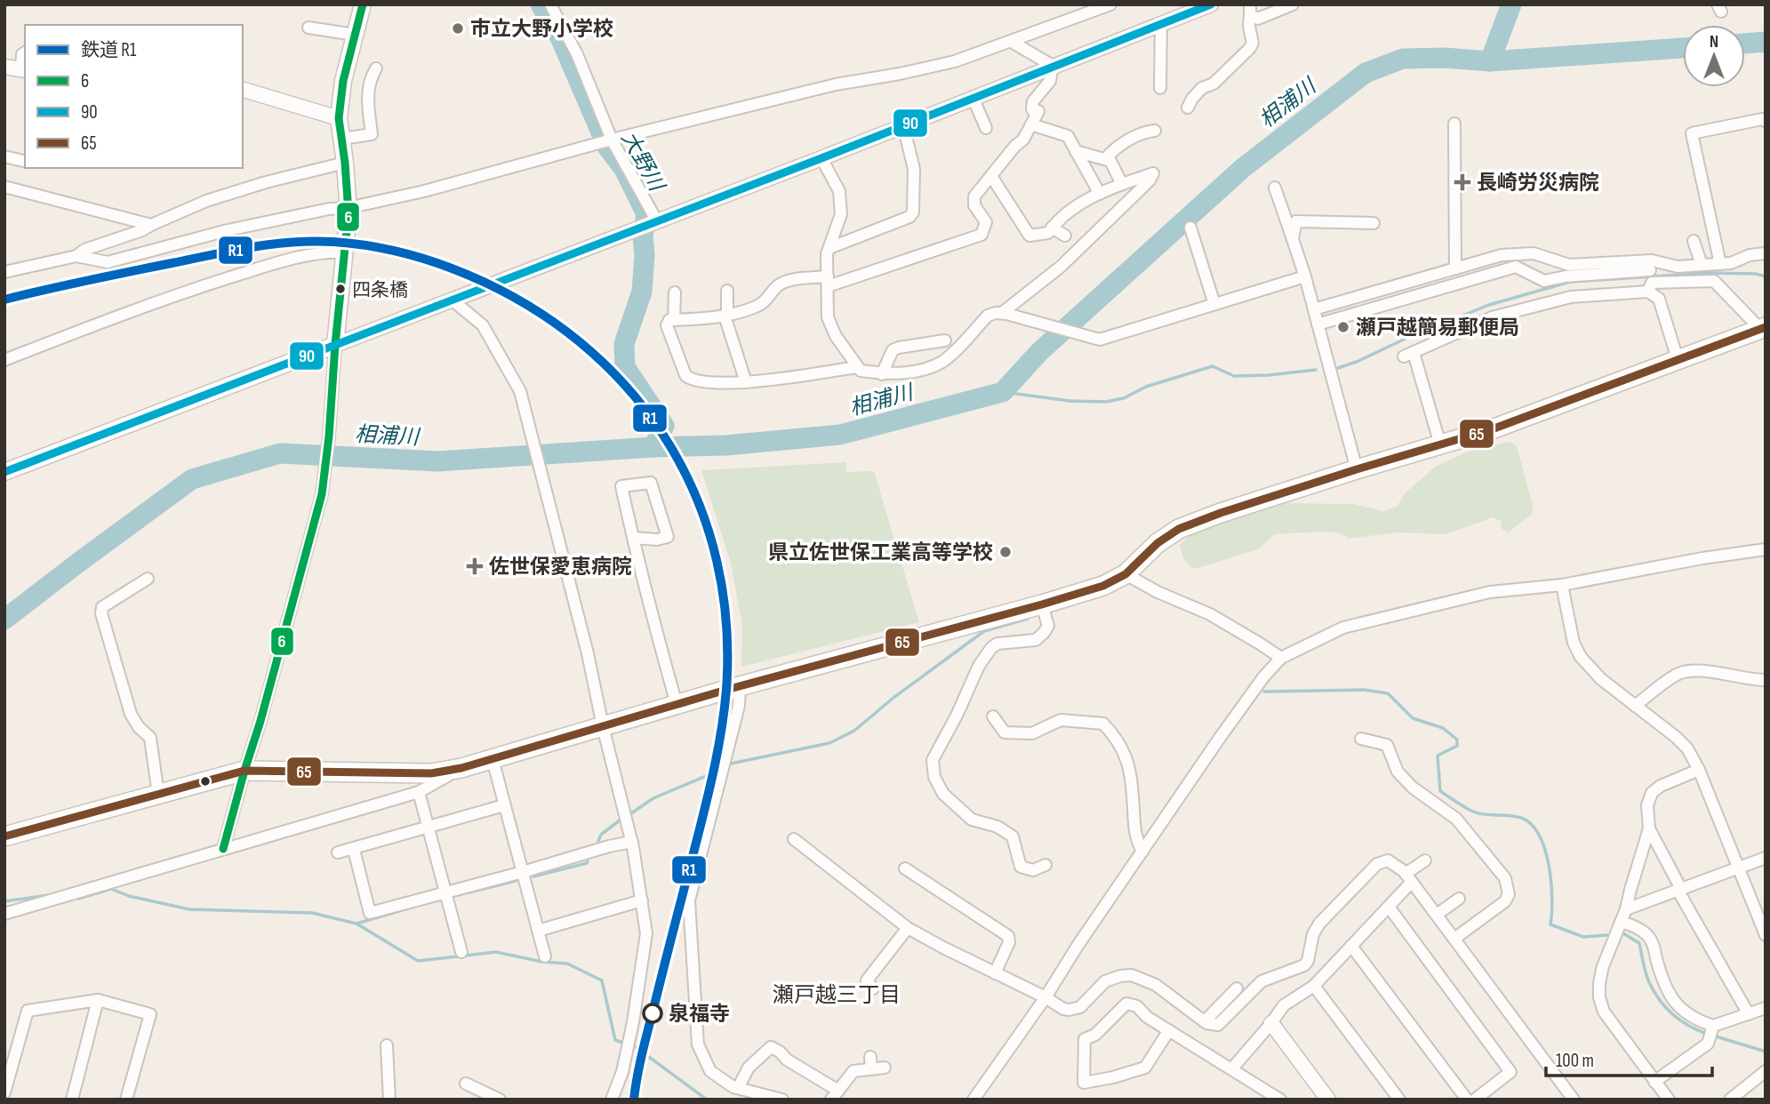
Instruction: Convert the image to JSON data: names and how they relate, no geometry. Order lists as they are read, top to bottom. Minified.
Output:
{"districts":["瀬戸越三丁目"],"water":["相浦川","大野川"],"places":{"other":["市立大野小学校","四条橋","瀬戸越簡易郵便局","県立佐世保工業高等学校","泉福寺"],"health":["長崎労災病院","佐世保愛恵病院"]},"lines":["transit line 6","transit line 90","rail line R1","transit line 65"],"legend":["鉄道 R1","6","90","65"],"scale_bar":"100 m","north":"top"}
